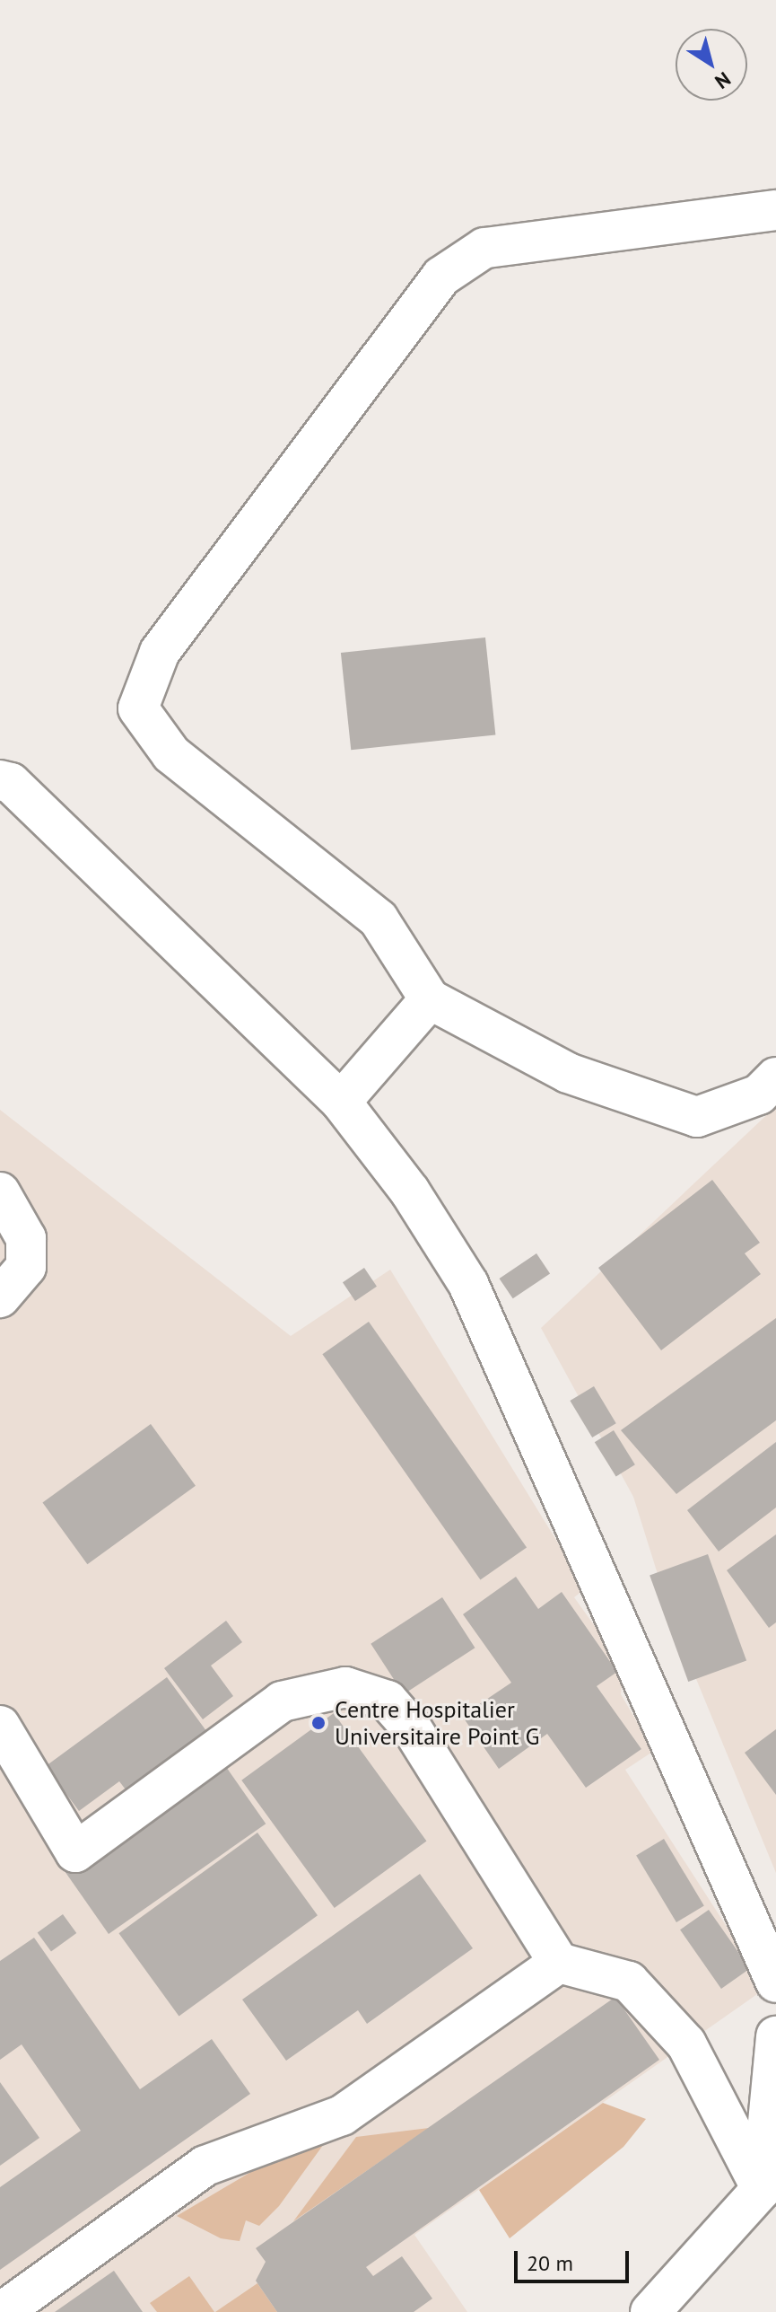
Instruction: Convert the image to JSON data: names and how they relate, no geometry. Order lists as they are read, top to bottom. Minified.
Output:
{"places":["Centre Hospitalier Universitaire Point G"],"scale_bar":"20 m","north":"bottom right"}
